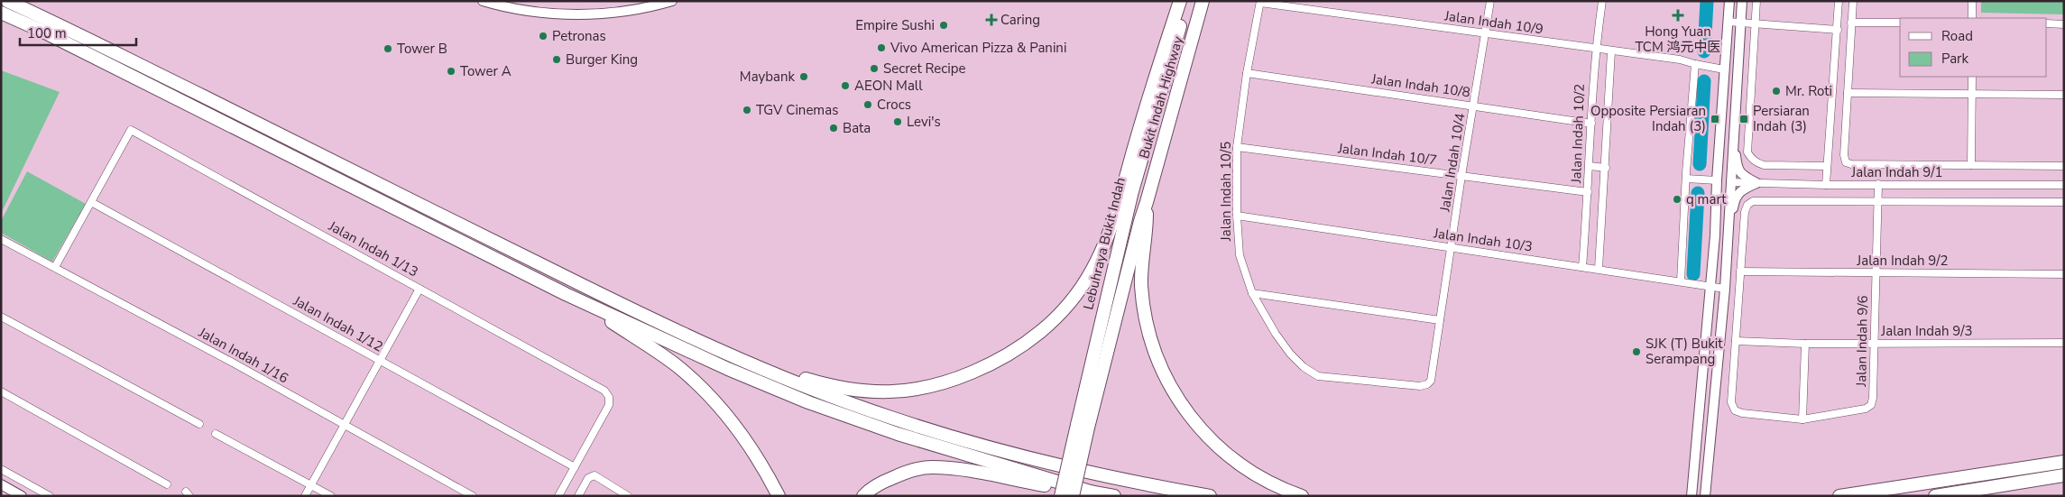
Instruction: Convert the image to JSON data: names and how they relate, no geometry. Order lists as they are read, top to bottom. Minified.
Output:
{"streets":{"highway":["Bukit Indah Highway","Lebuhraya Bukit Indah"],"street":["Jalan Indah 10/9","Jalan Indah 10/8","Jalan Indah 10/2","Jalan Indah 10/7","Jalan Indah 10/4","Jalan Indah 9/1","Jalan Indah 10/5","Jalan Indah 10/3","Jalan Indah 1/13","Jalan Indah 9/2","Jalan Indah 1/12","Jalan Indah 9/3","Jalan Indah 9/6","Jalan Indah 1/16"]},"crossings":[["Jalan Indah 10/9","Jalan Indah 10/2"],["Jalan Indah 10/9","Jalan Indah 10/4"],["Jalan Indah 10/9","Jalan Indah 10/5"],["Jalan Indah 10/8","Jalan Indah 10/2"],["Jalan Indah 10/8","Jalan Indah 10/4"],["Jalan Indah 10/8","Jalan Indah 10/5"],["Bukit Indah Highway","Lebuhraya Bukit Indah"],["Jalan Indah 10/2","Jalan Indah 10/7"],["Jalan Indah 10/2","Jalan Indah 10/3"],["Jalan Indah 10/7","Jalan Indah 10/4"],["Jalan Indah 10/7","Jalan Indah 10/5"],["Jalan Indah 10/4","Jalan Indah 10/5"],["Jalan Indah 10/4","Jalan Indah 10/3"],["Jalan Indah 9/1","Jalan Indah 9/6"],["Jalan Indah 10/5","Jalan Indah 10/3"],["Jalan Indah 1/13","Jalan Indah 1/12"],["Jalan Indah 9/2","Jalan Indah 9/6"],["Jalan Indah 9/3","Jalan Indah 9/6"]],"places":{"health":["Hong Yuan TCM 鸿元中医","Caring"],"other":["Empire Sushi","Petronas","Vivo American Pizza & Panini","Tower B","Burger King","Secret Recipe","Tower A","Maybank","AEON Mall","Mr. Roti","Crocs","TGV Cinemas","Levi's","Bata","q mart","SJK (T) Bukit Serampang"],"transit":["Opposite Persiaran Indah (3)","Persiaran Indah (3)"]},"legend":["Road","Park"],"scale_bar":"100 m"}
